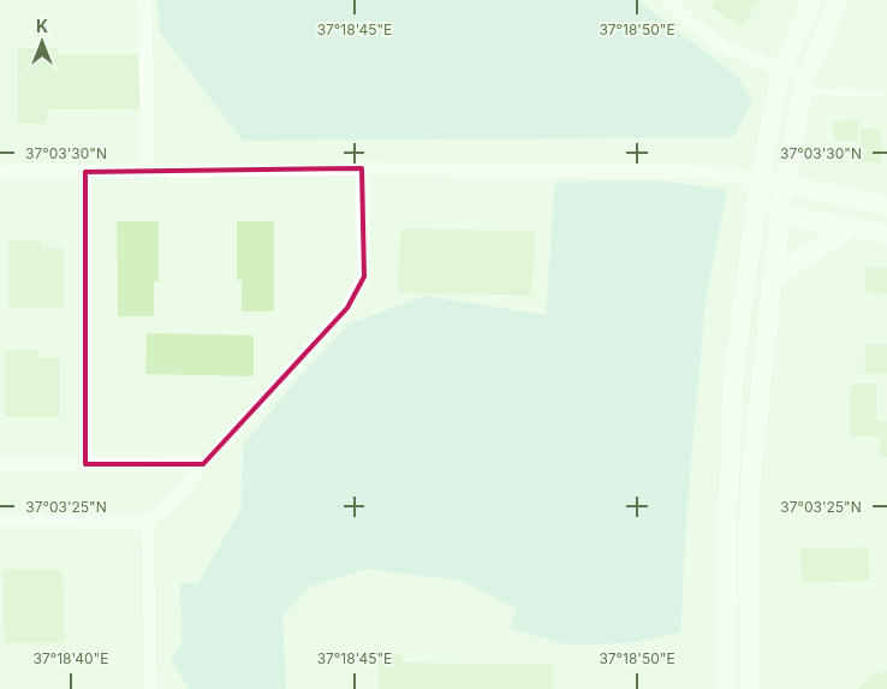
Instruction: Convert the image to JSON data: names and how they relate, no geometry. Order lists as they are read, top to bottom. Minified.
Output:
{"north":"top","coordinates":["37°18'45\"E","37°18'50\"E","37°03'30\"N","37°03'25\"N","37°18'40\"E"]}
